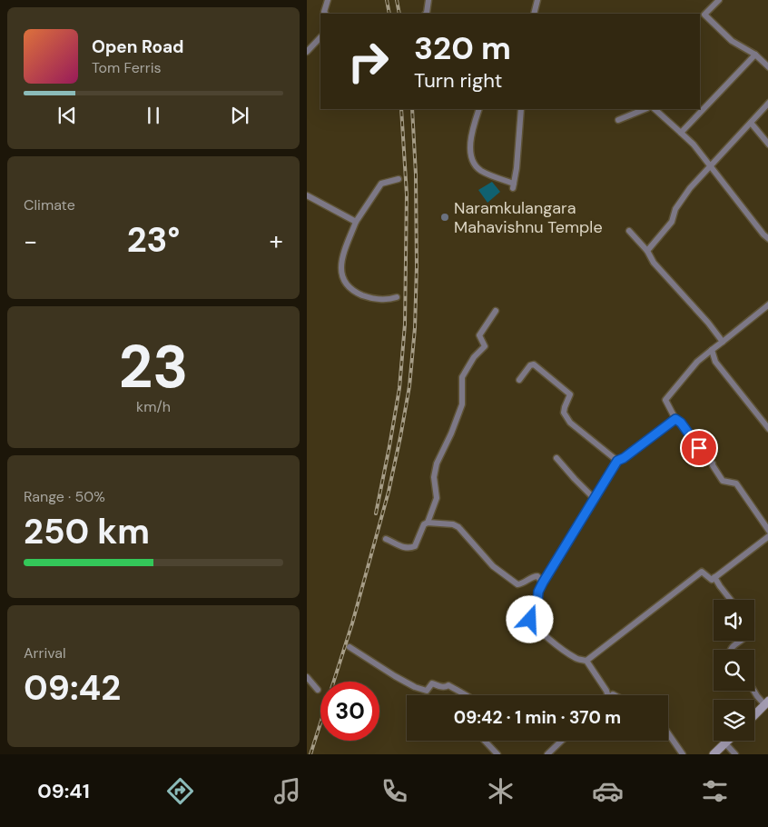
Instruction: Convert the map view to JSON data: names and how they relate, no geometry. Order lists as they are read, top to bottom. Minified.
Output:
{"places":["Naramkulangara Mahavishnu Temple"],"page":{"turn":["320 m","Turn right"],"song":["Open Road","Tom Ferris"],"tile":["Climate",["23","km/h"],["Range · 50%","250 km"],["Arrival","09:42"]],"heat":["−","23°","+"],"limit":"30","trip":"09:42 · 1 min · 370 m","tabs":"09:41"}}
